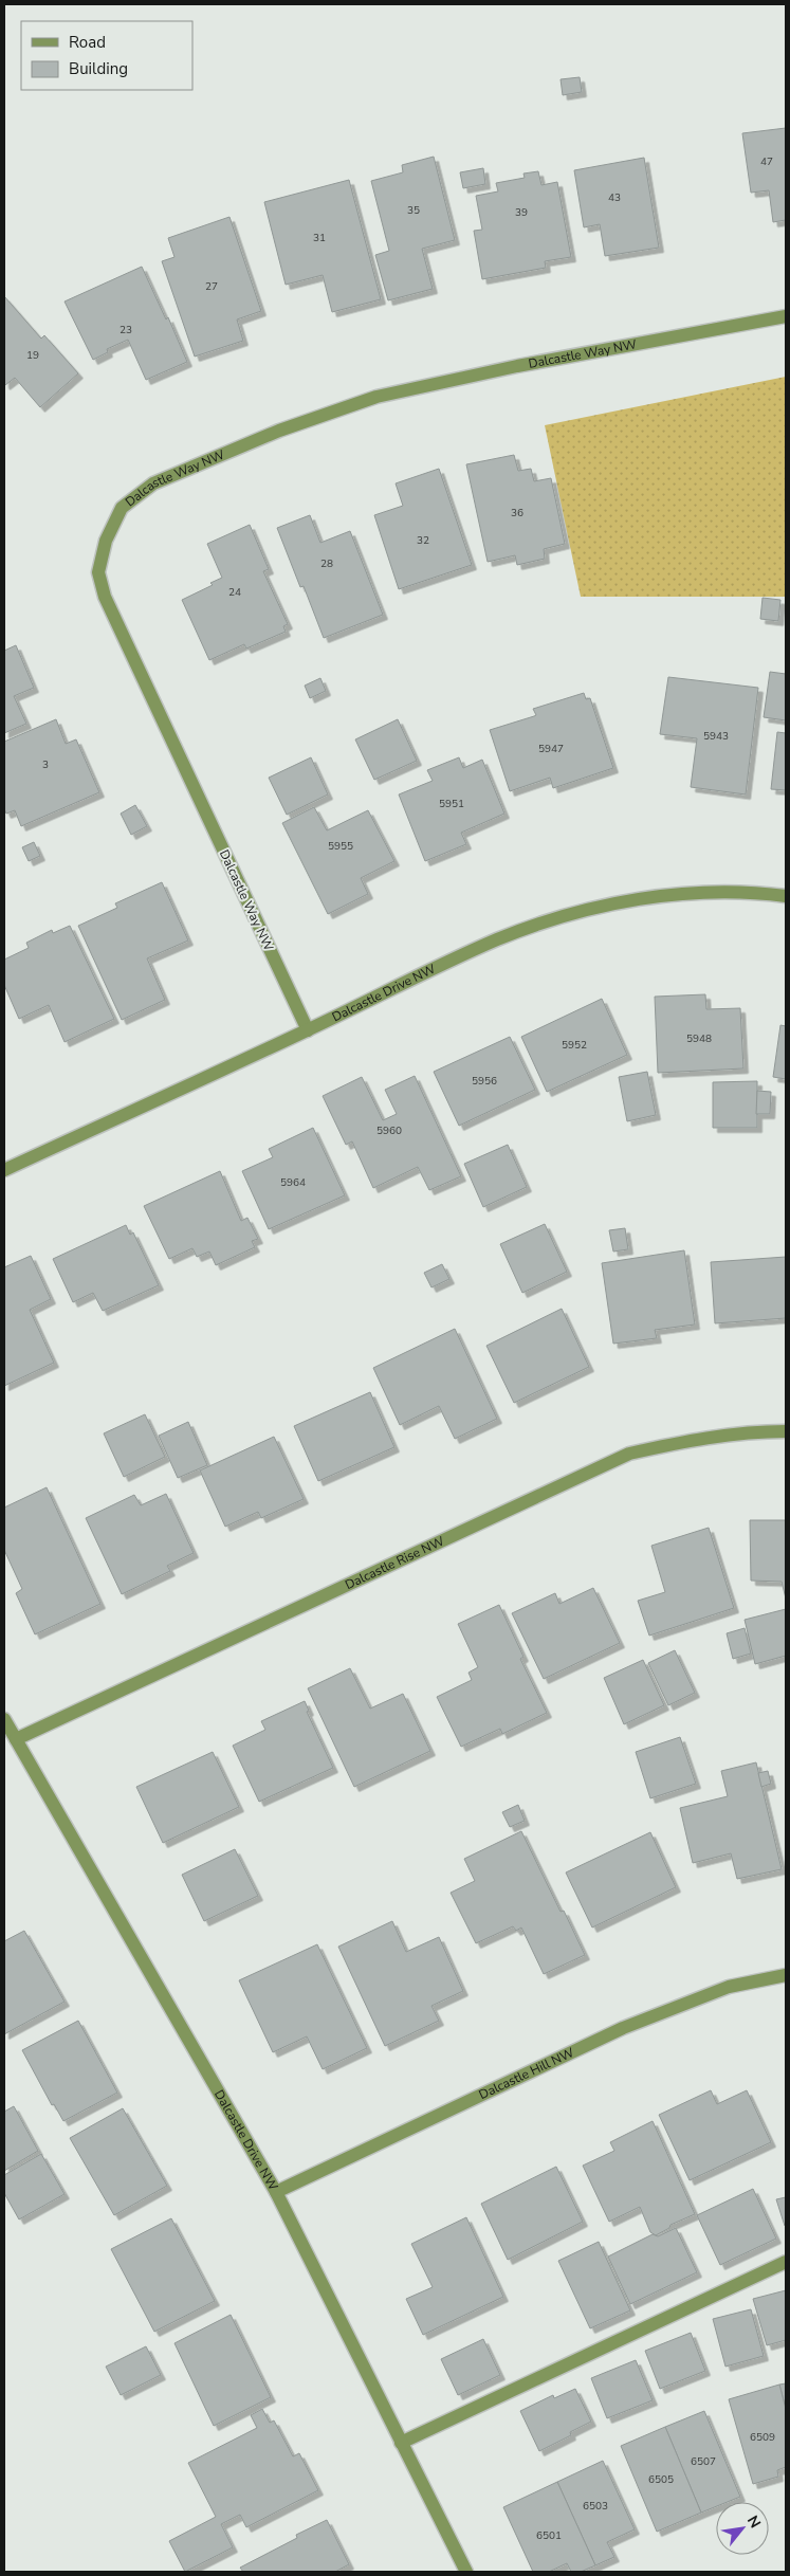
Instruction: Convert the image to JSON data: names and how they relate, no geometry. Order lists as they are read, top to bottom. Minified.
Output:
{"streets":{"street":["Dalcastle Way NW","Dalcastle Drive NW","Dalcastle Rise NW","Dalcastle Hill NW"]},"crossings":[["Dalcastle Way NW","Dalcastle Drive NW"],["Dalcastle Drive NW","Dalcastle Rise NW"],["Dalcastle Drive NW","Dalcastle Hill NW"]],"house_numbers":["47","43","35","39","31","27","23","19","36","32","28","24","5943","5947","3","5951","5955","5948","5952","5956","5960","5964","6509","6507","6505","6503","6501"],"legend":["Road","Building"],"north":"top right"}
